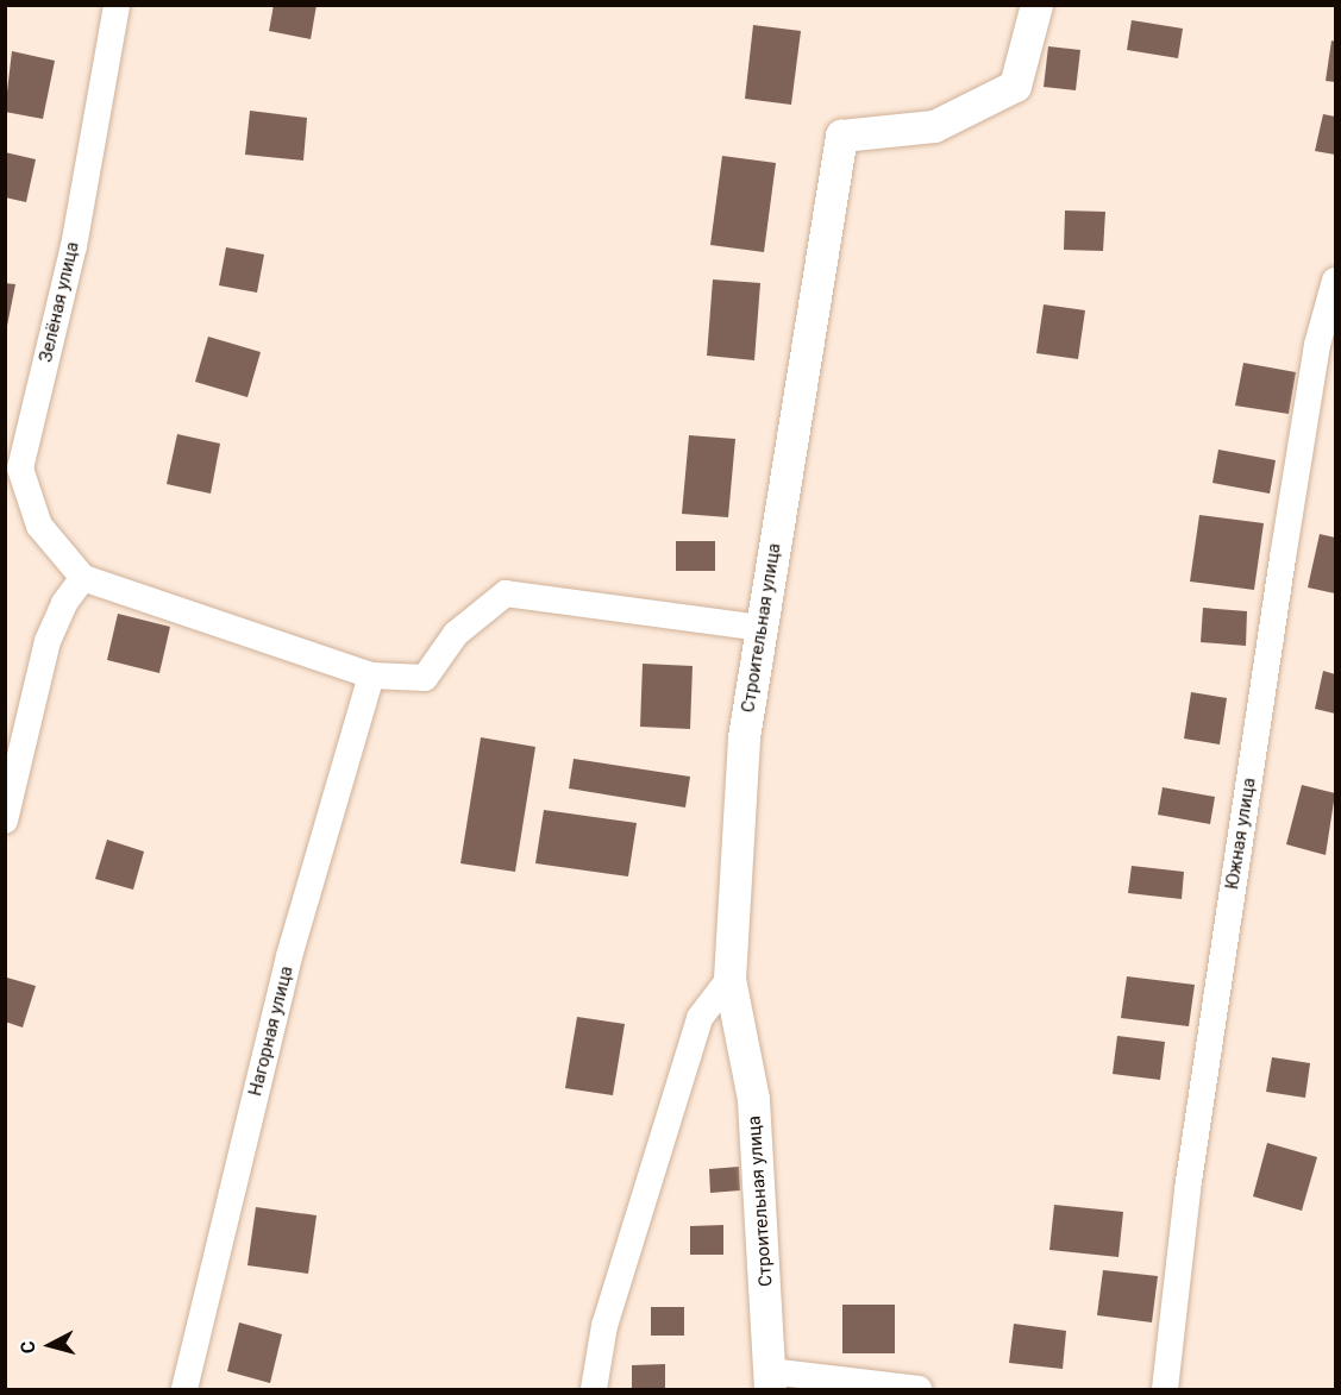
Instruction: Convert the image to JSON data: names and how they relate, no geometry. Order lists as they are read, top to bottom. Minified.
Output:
{"streets":{"street":["Зелёная улица","Строительная улица","Южная улица","Нагорная улица"]},"north":"left"}
